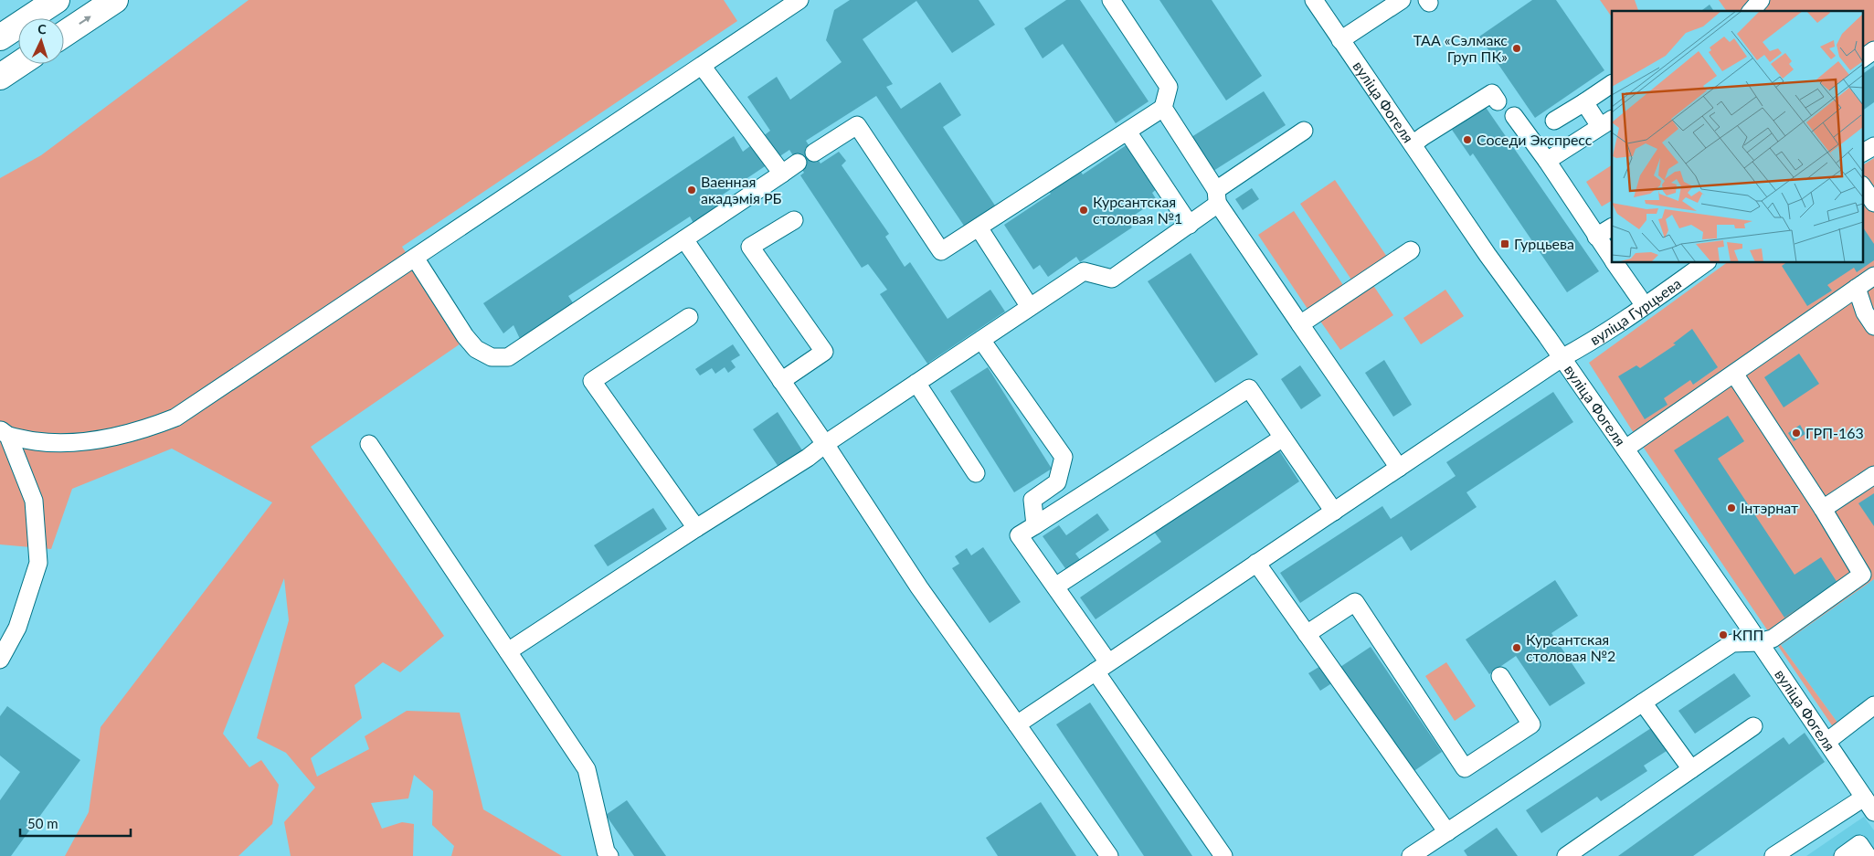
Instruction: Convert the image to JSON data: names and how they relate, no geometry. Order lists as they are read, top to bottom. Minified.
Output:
{"streets":{"street":["вуліца Фогеля","вуліца Гурцьева"]},"crossings":[["вуліца Фогеля","вуліца Гурцьева"]],"places":{"other":["ТАА «Сэлмакс Груп ПК»","Соседи Экспресс","Ваенная акадэмія РБ","Курсантская столовая №1","ГРП-163","Інтэрнат","КПП","Курсантская столовая №2"],"transit":["Гурцьева"]},"scale_bar":"50 m","north":"top"}
